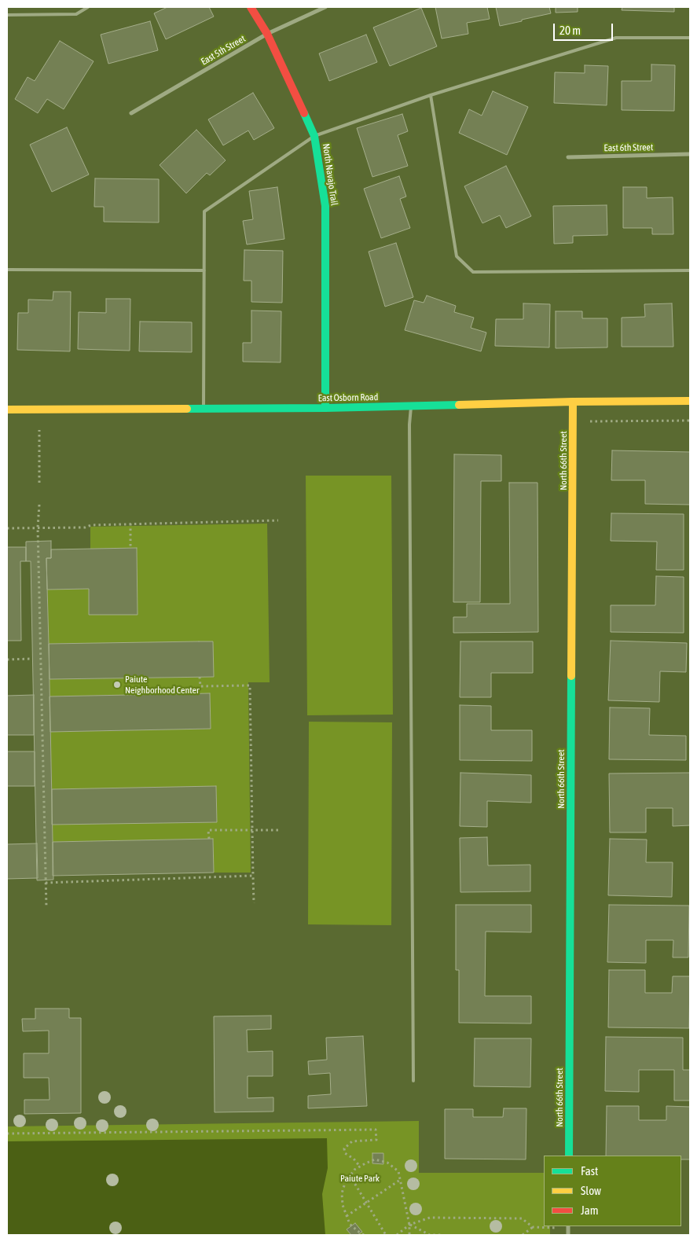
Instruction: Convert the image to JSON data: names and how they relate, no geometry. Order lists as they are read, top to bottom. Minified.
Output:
{"streets":{"street":["East 5th Street","East 6th Street","North Navajo Trail","East Osborn Road","North 66th Street"]},"crossings":[["East 5th Street","North Navajo Trail"],["North Navajo Trail","East Osborn Road"],["East Osborn Road","North 66th Street"]],"parks":["Paiute Park"],"places":["Paiute Neighborhood Center"],"legend":["Fast","Slow","Jam"],"scale_bar":"20 m"}
